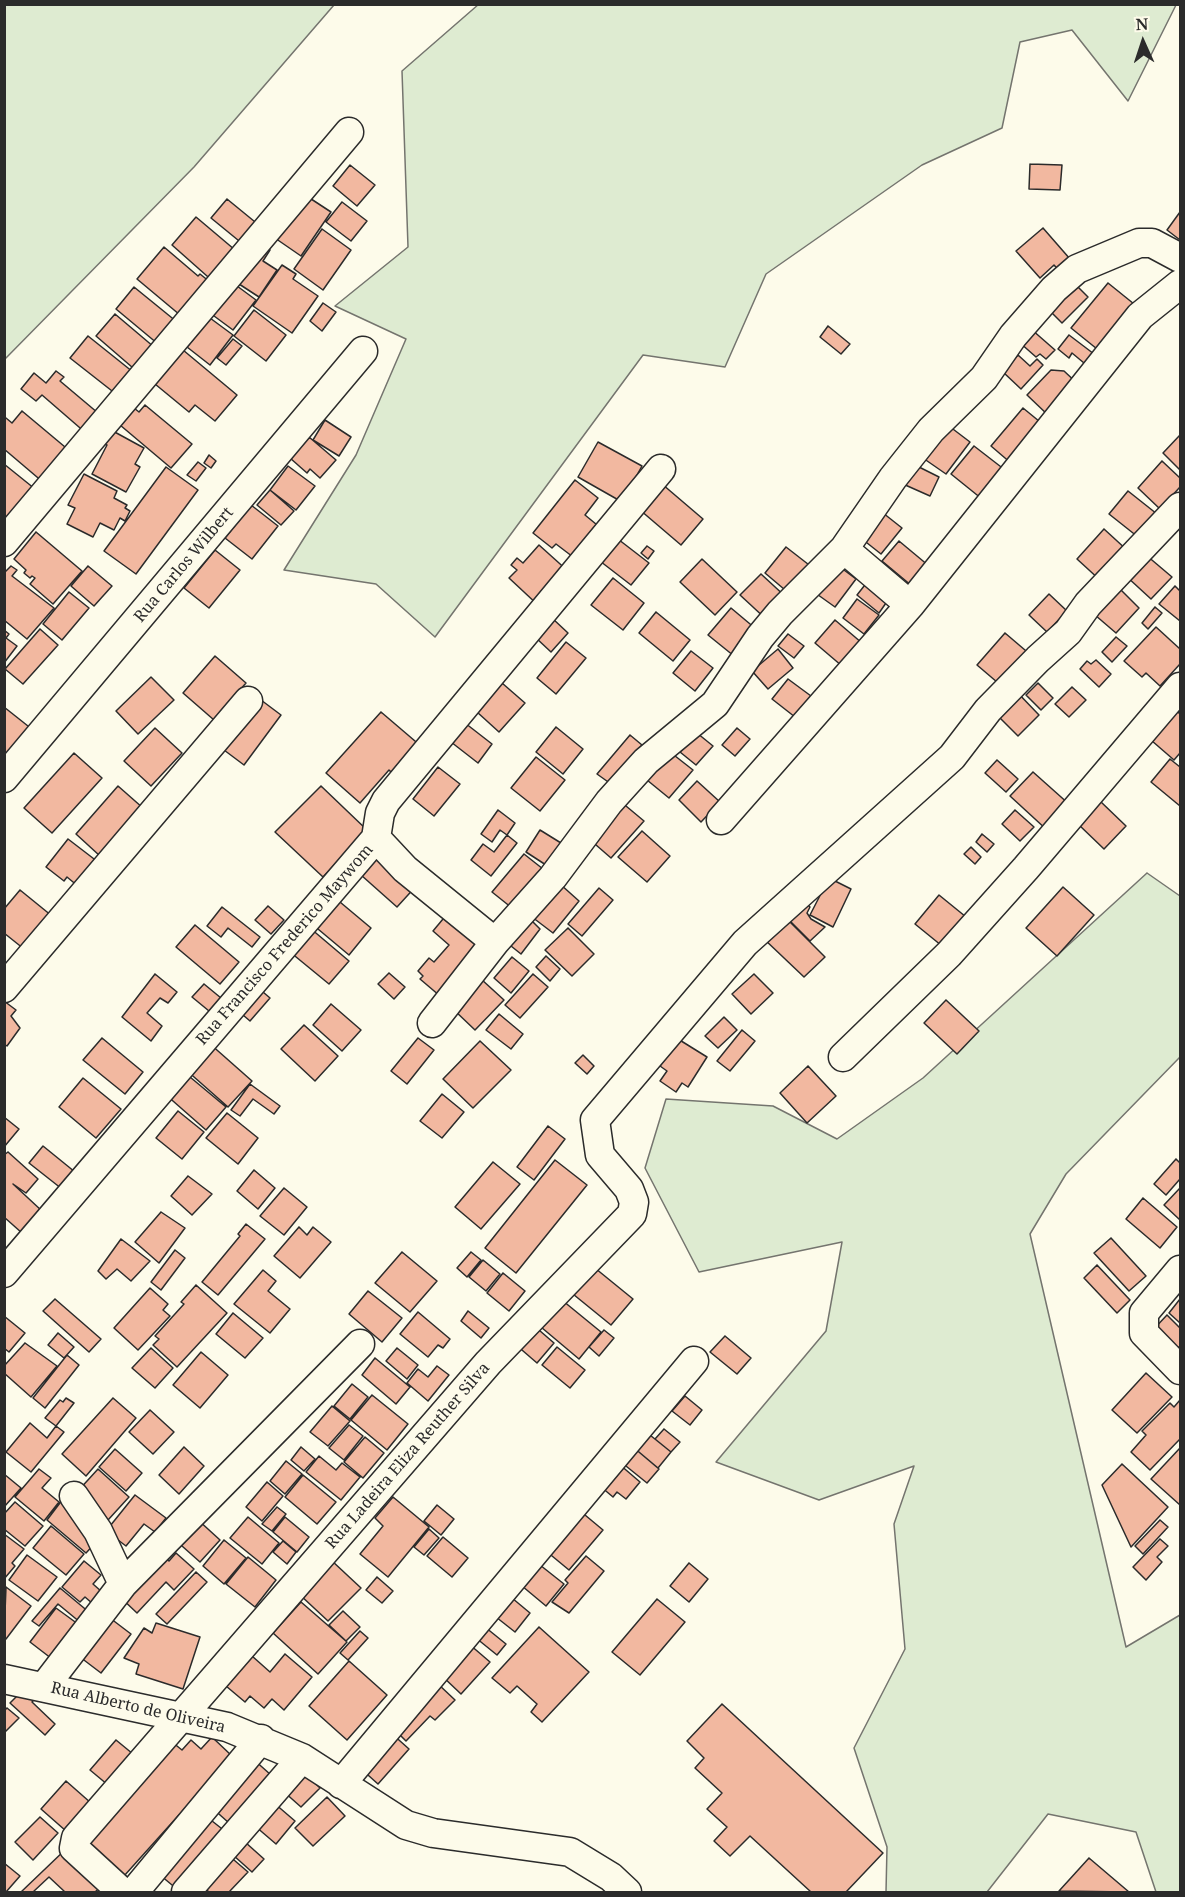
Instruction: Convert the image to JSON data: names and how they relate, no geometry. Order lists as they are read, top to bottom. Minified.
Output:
{"streets":{"street":["Rua Carlos Wilbert","Rua Francisco Frederico Maywom","Rua Ladeira Eliza Reuther Silva","Rua Alberto de Oliveira"]},"crossings":[["Rua Ladeira Eliza Reuther Silva","Rua Alberto de Oliveira"]],"north":"top"}
